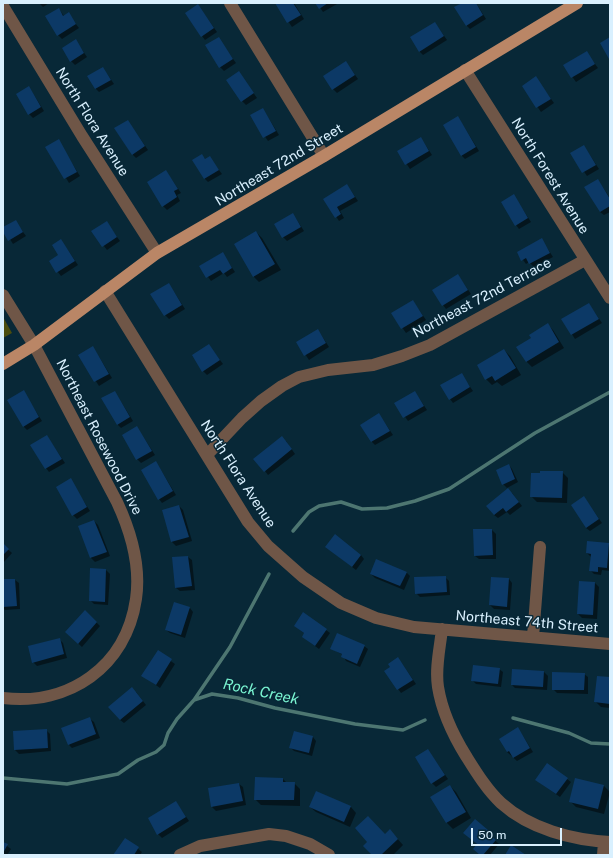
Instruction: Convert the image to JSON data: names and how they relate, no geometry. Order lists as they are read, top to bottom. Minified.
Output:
{"streets":{"main road":["Northeast 72nd Street"],"street":["North Flora Avenue","North Forest Avenue","Northeast 72nd Terrace","Northeast Rosewood Drive","Northeast 74th Street"]},"crossings":[["North Flora Avenue","Northeast 72nd Street"],["North Flora Avenue","Northeast 72nd Terrace"],["North Flora Avenue","Northeast 74th Street"],["Northeast 72nd Street","North Forest Avenue"],["Northeast 72nd Street","Northeast Rosewood Drive"],["North Forest Avenue","Northeast 72nd Terrace"]],"water":["Rock Creek"],"scale_bar":"50 m"}
